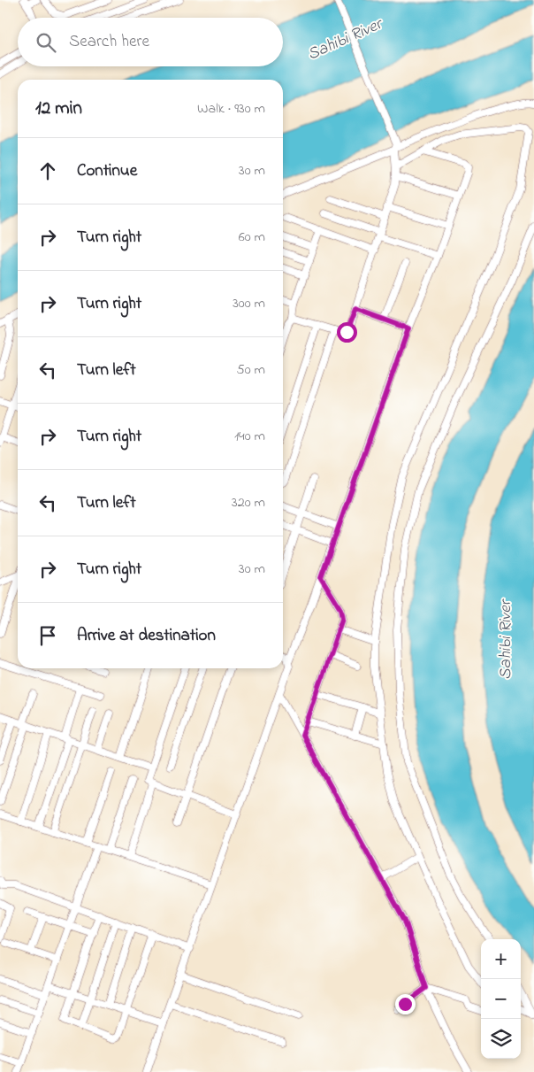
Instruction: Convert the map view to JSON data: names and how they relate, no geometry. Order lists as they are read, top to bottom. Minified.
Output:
{"water":["Sahibi River"],"page":{"search":"Search here","heading":["12 min","Walk · 930 m"],"list":[["Continue","30 m"],["Turn right","60 m"],["Turn right","300 m"],["Turn left","50 m"],["Turn right","140 m"],["Turn left","320 m"],["Turn right","30 m"],"Arrive at destination"],"map_buttons":["+","−"]}}
